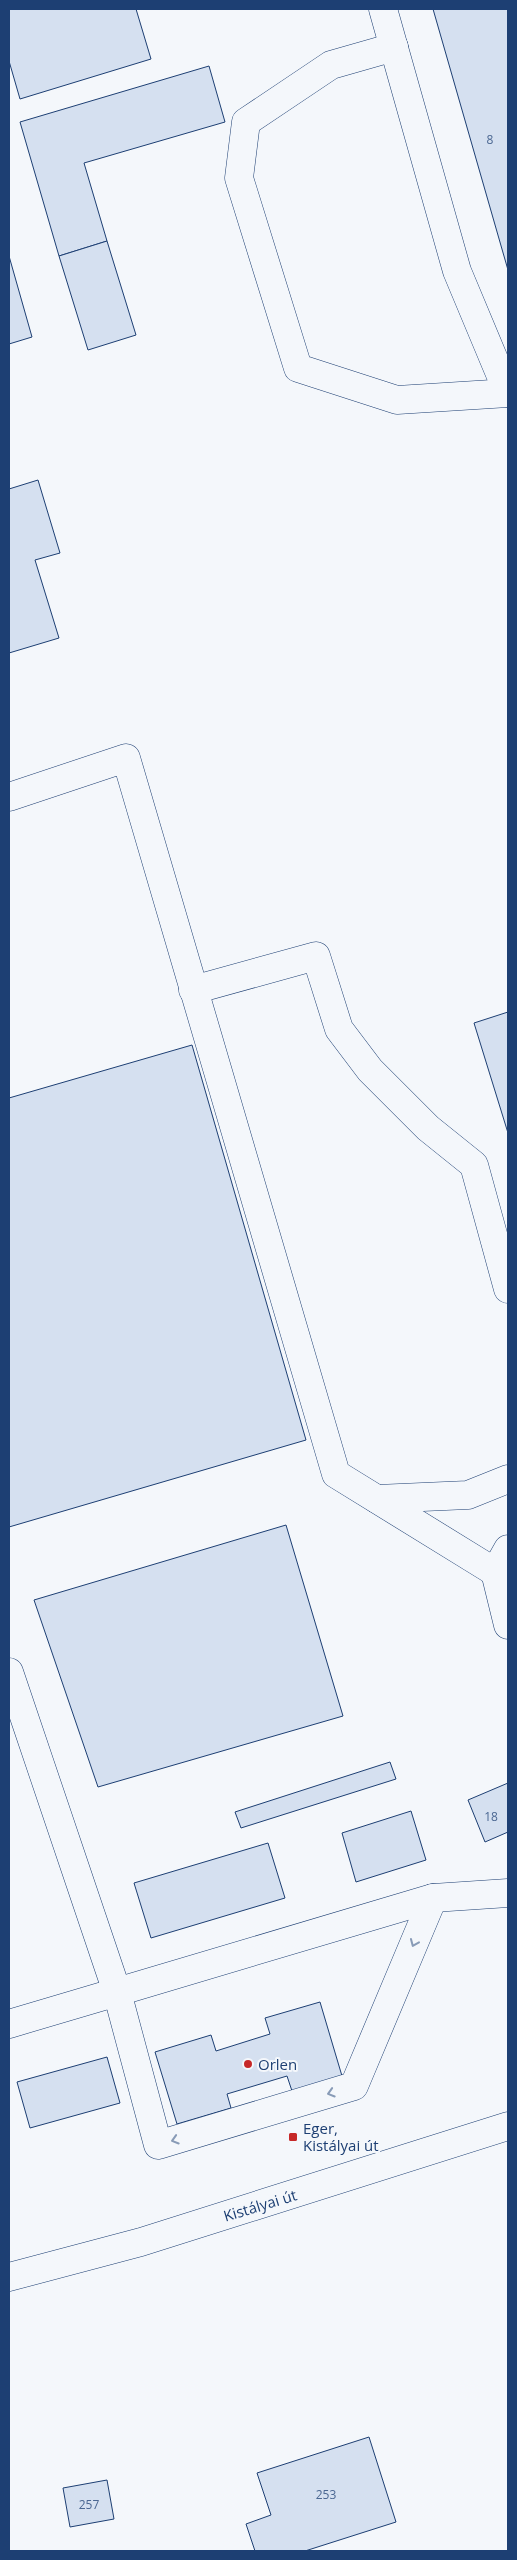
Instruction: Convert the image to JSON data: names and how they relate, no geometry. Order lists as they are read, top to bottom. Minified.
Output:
{"streets":{"main road":["Kistályai út"]},"places":{"other":["Orlen"],"transit":["Eger, Kistályai út"]},"house_numbers":["8","18","253","257"]}
